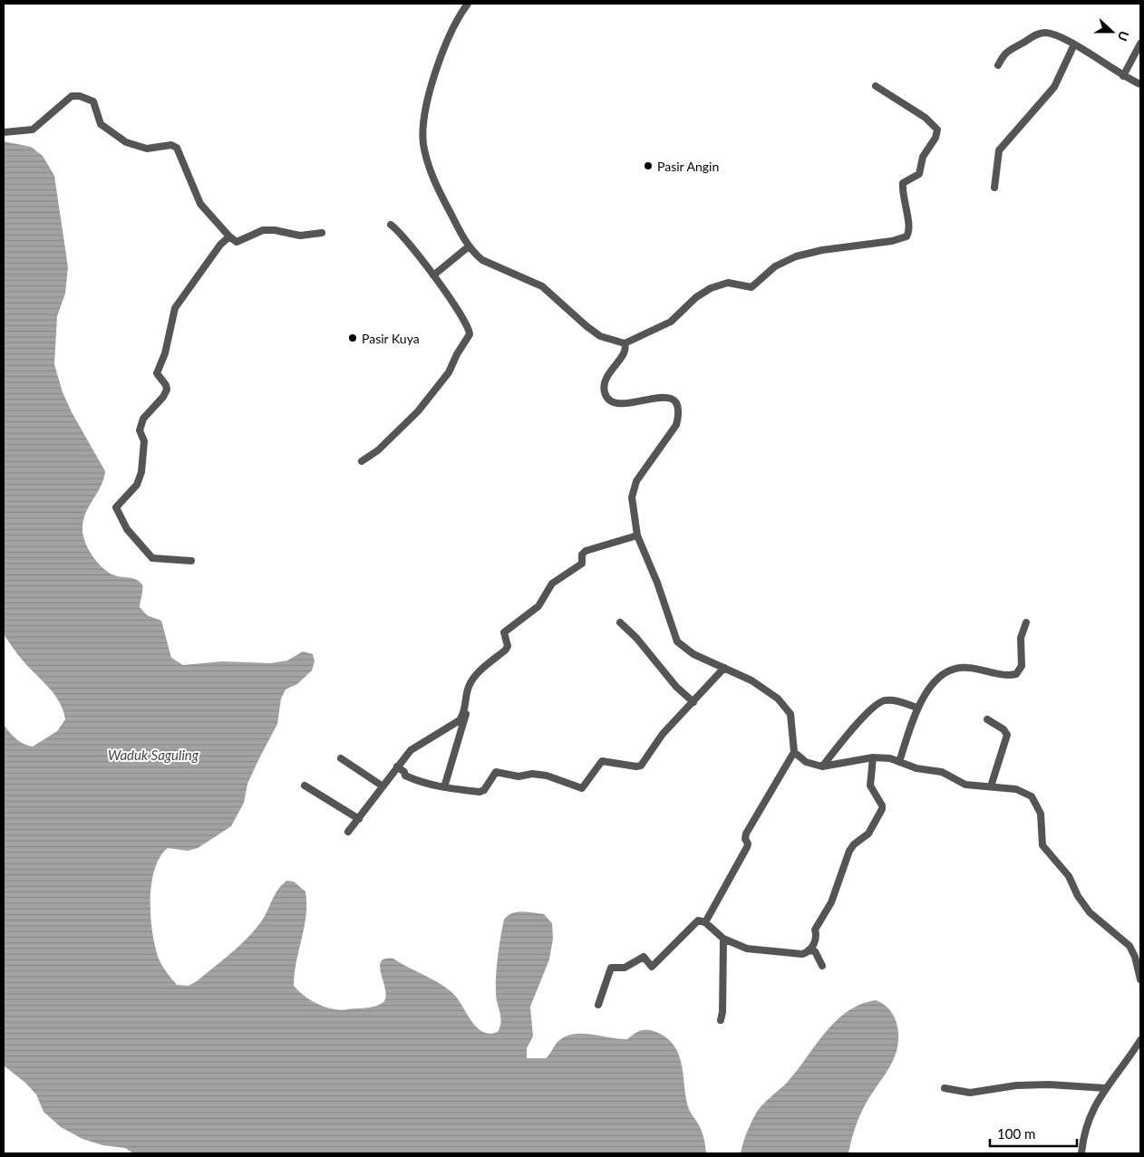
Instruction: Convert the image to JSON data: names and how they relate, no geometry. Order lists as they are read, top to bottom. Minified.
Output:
{"water":["Waduk Saguling"],"places":["Pasir Angin","Pasir Kuya"],"scale_bar":"100 m","north":"right"}
